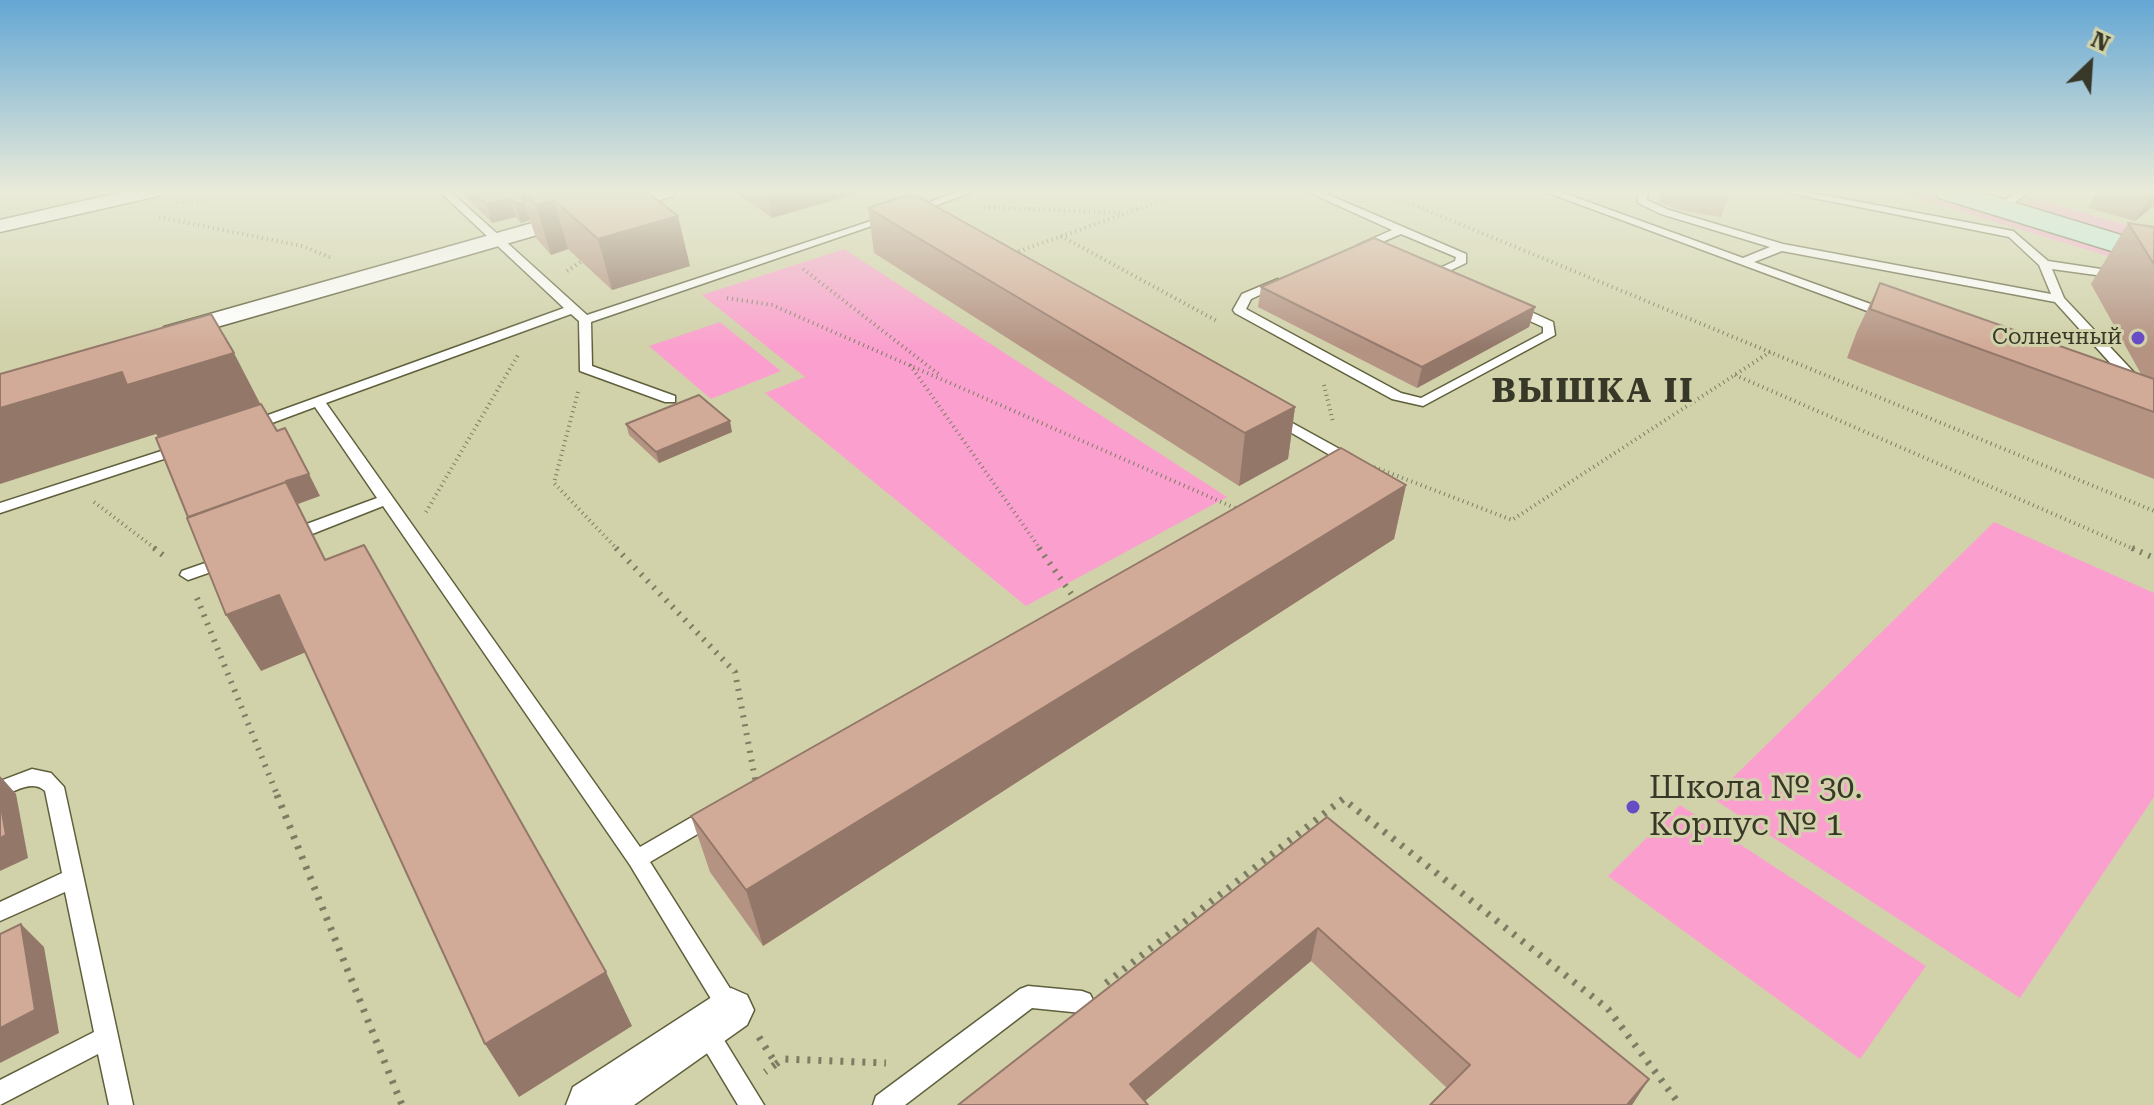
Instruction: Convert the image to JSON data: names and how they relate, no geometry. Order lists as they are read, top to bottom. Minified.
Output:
{"districts":["ВЫШКА II"],"places":["Солнечный","Школа № 30. Корпус № 1"],"north":"top right"}
